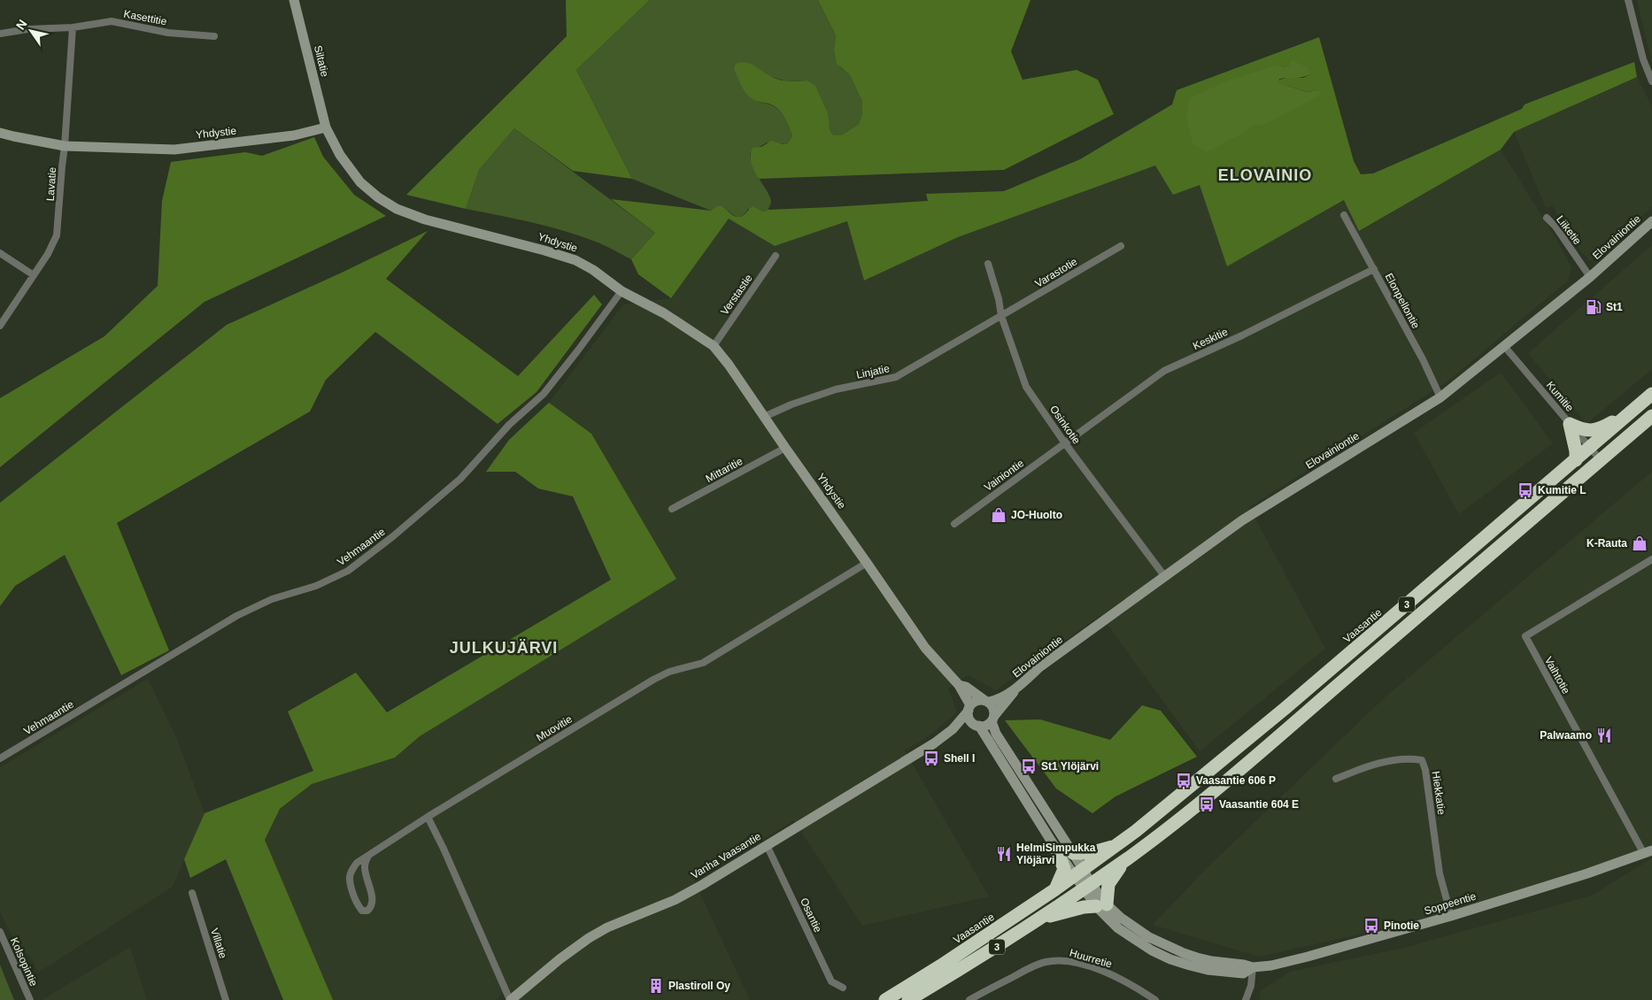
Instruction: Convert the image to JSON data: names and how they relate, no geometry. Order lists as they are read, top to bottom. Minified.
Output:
{"streets":{"highway":["3","Vaasantie"],"main road":["Siltatie","Yhdystie","Elovainiontie","Vanha Vaasantie","Soppeentie"],"street":["Kasettitie","Lavatie","Liiketie","Varastotie","Verstastie","Elonpellontie","Keskitie","Linjatie","Kumitie","Osinkotie","Mittaritie","Vainiontie","Vehmaantie","Vaihtotie","Muovitie","Hiekkatie","Osantie","Villatie","Huurretie","Kolsopintie"]},"crossings":[["Kasettitie","Lavatie"],["Siltatie","Yhdystie"],["Yhdystie","Lavatie"],["Yhdystie","Elovainiontie"],["Yhdystie","Verstastie"],["Yhdystie","Linjatie"],["Yhdystie","Mittaritie"],["Yhdystie","Vehmaantie"],["Yhdystie","Muovitie"],["Yhdystie","Vanha Vaasantie"],["Liiketie","Elovainiontie"],["Elovainiontie","Elonpellontie"],["Elovainiontie","Kumitie"],["Elovainiontie","Osinkotie"],["Elovainiontie","Vanha Vaasantie"],["Varastotie","Linjatie"],["Varastotie","Osinkotie"],["Elonpellontie","Keskitie"],["Keskitie","Osinkotie"],["Keskitie","Vainiontie"],["Linjatie","Osinkotie"],["Kumitie","3"],["Kumitie","Vaasantie"],["Osinkotie","Vainiontie"],["3","Soppeentie"],["Vaasantie","Soppeentie"],["Vaihtotie","Soppeentie"],["Hiekkatie","Soppeentie"],["Vanha Vaasantie","Osantie"]],"districts":["ELOVAINIO","JULKUJÄRVI"],"places":{"fuel station":["St1"],"bus stop":["Kumitie L","Shell I","St1 Ylöjärvi","Vaasantie 606 P","Vaasantie 604 E","Pinotie"],"shop":["JO-Huolto","K-Rauta"],"restaurant":["Palwaamo","HelmiSimpukka Ylöjärvi"],"building":["Plastiroll Oy"]},"north":"top left"}
